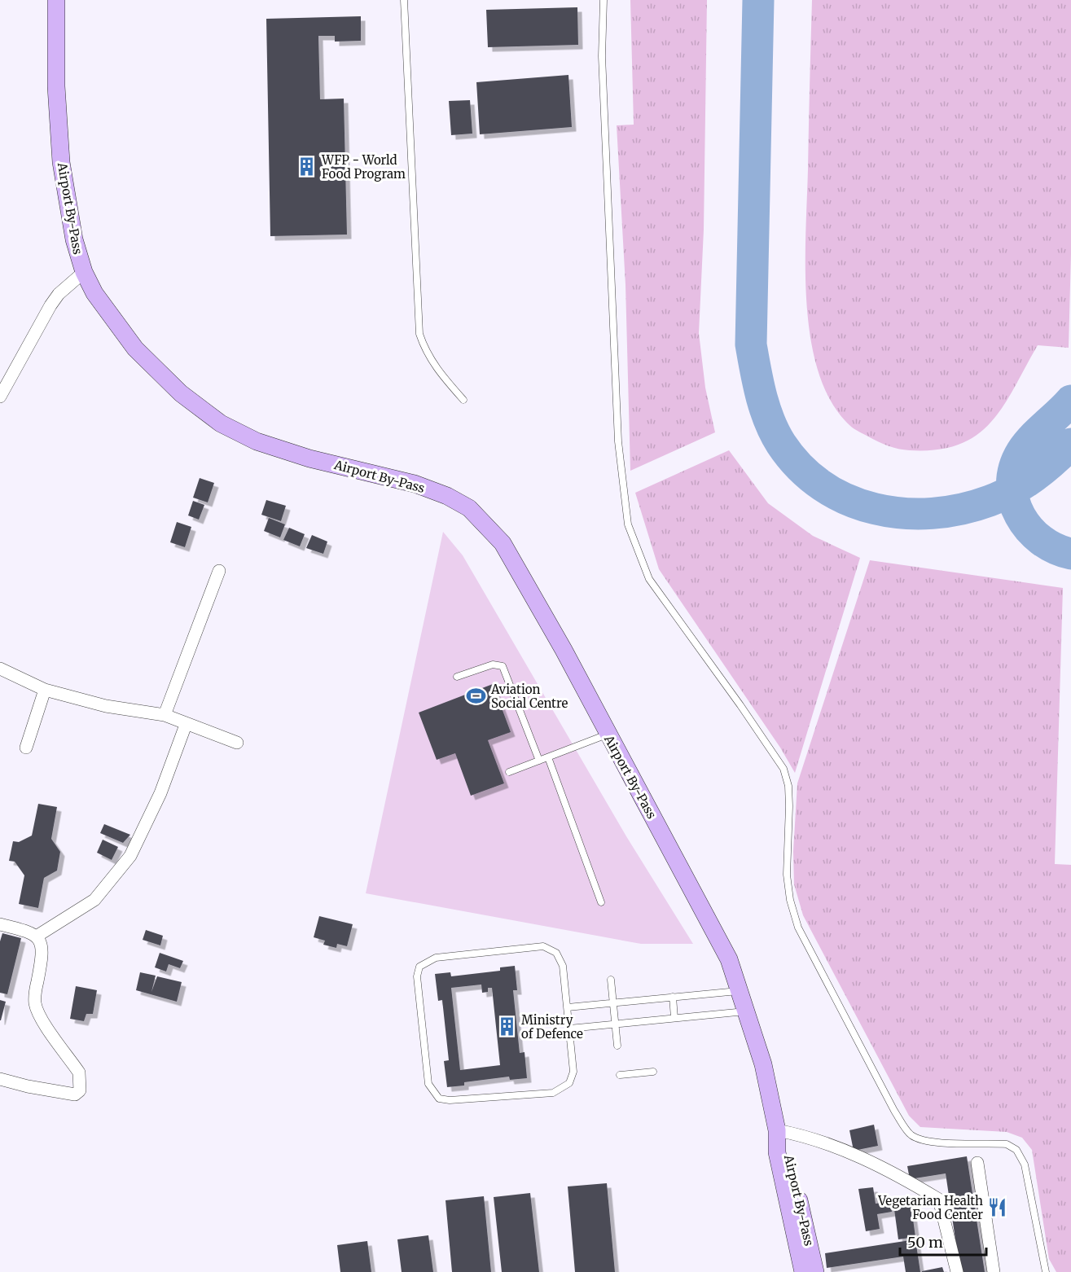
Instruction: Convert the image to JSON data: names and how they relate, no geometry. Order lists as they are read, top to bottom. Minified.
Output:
{"streets":{"main road":["Airport By-Pass"]},"places":{"building":["WFP - World Food Program","Ministry of Defence"],"sports":["Aviation Social Centre"],"restaurant":["Vegetarian Health Food Center"]},"scale_bar":"50 m"}
